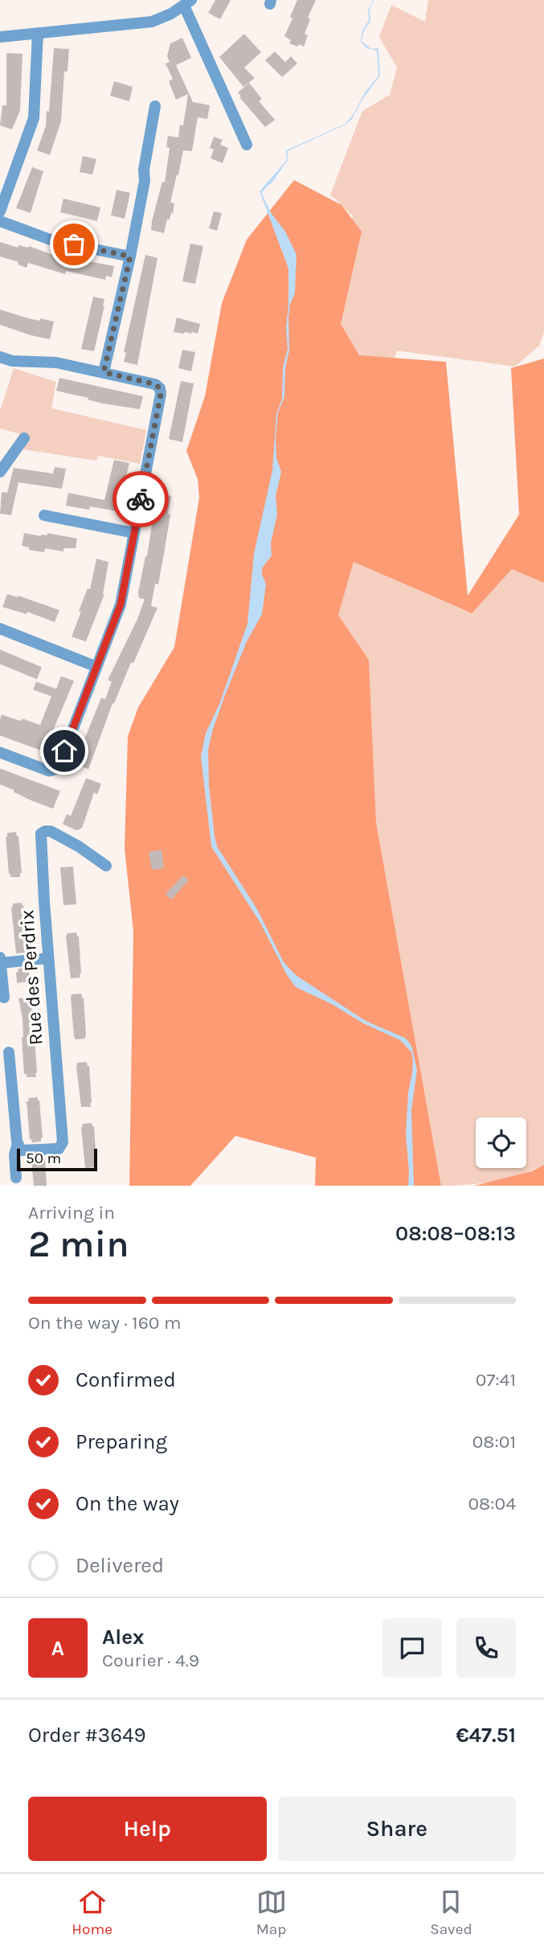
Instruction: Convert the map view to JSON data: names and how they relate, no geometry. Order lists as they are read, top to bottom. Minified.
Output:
{"streets":{"street":["Rue des Perdrix"]},"scale_bar":"50 m","page":{"scale":"50 m","heading":["2 min","Arriving in","08:08–08:13"],"panel":["Alex","Courier · 4.9","Order #3649","€47.51"],"bar":"On the way · 160 m","list":[["Confirmed","07:41"],["Preparing","08:01"],["On the way","08:04"],"Delivered"],"round":"A","buttons":["Help","Share"],"tabs":["Home","Map","Saved"]}}
